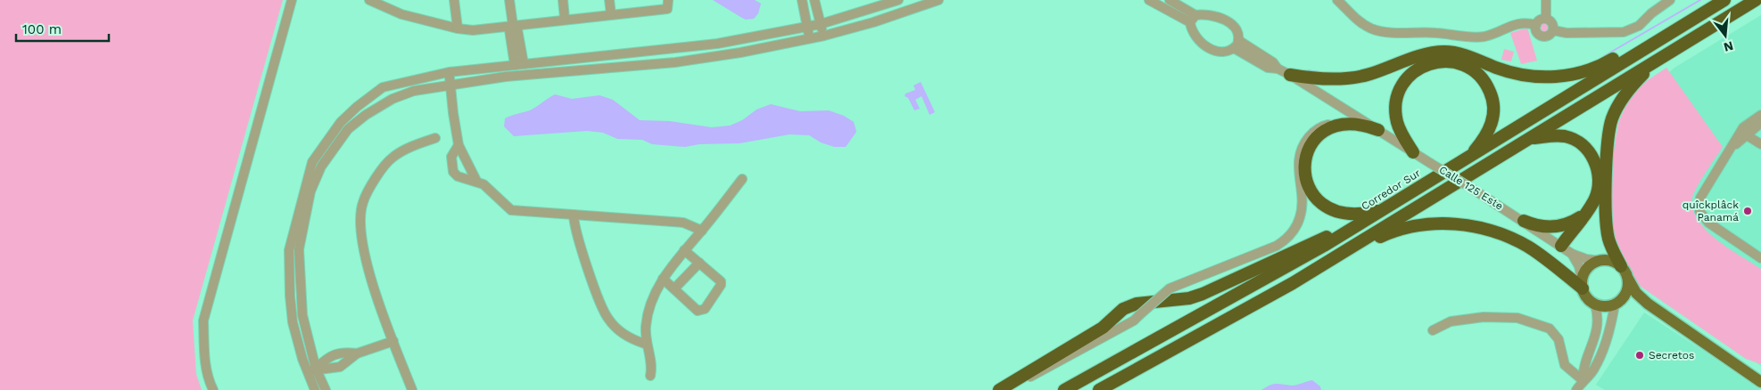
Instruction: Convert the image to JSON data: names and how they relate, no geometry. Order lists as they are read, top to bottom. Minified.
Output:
{"streets":{"highway":["Corredor Sur"],"street":["Calle 125 Este"]},"places":["quîckplâck Panamá","Secretos"],"scale_bar":"100 m","north":"bottom"}
